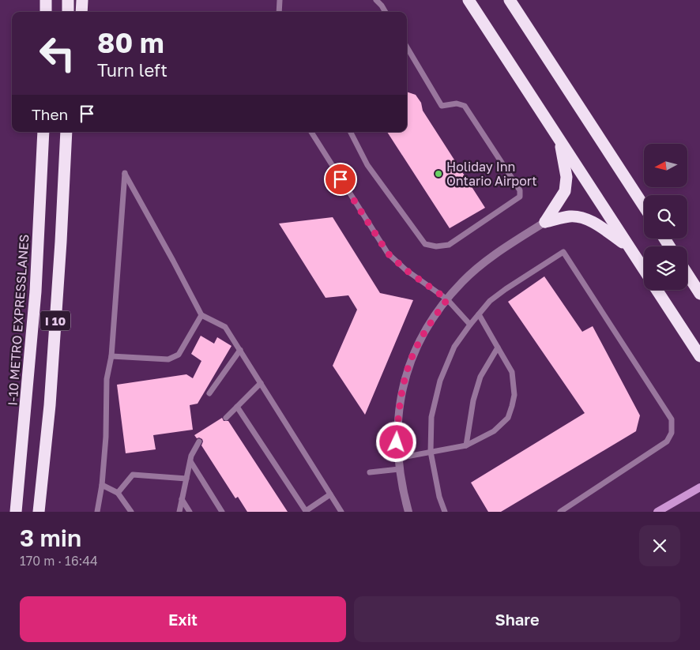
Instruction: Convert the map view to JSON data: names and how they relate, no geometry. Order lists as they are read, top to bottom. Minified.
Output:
{"streets":{"highway":["I-10 METRO EXPRESSLANES","I 10"]},"places":["Holiday Inn Ontario Airport"],"north":"left","page":{"turn":["80 m","Turn left"],"then":"Then","heading":["3 min","170 m · 16:44"],"buttons":["Exit","Share"]}}
